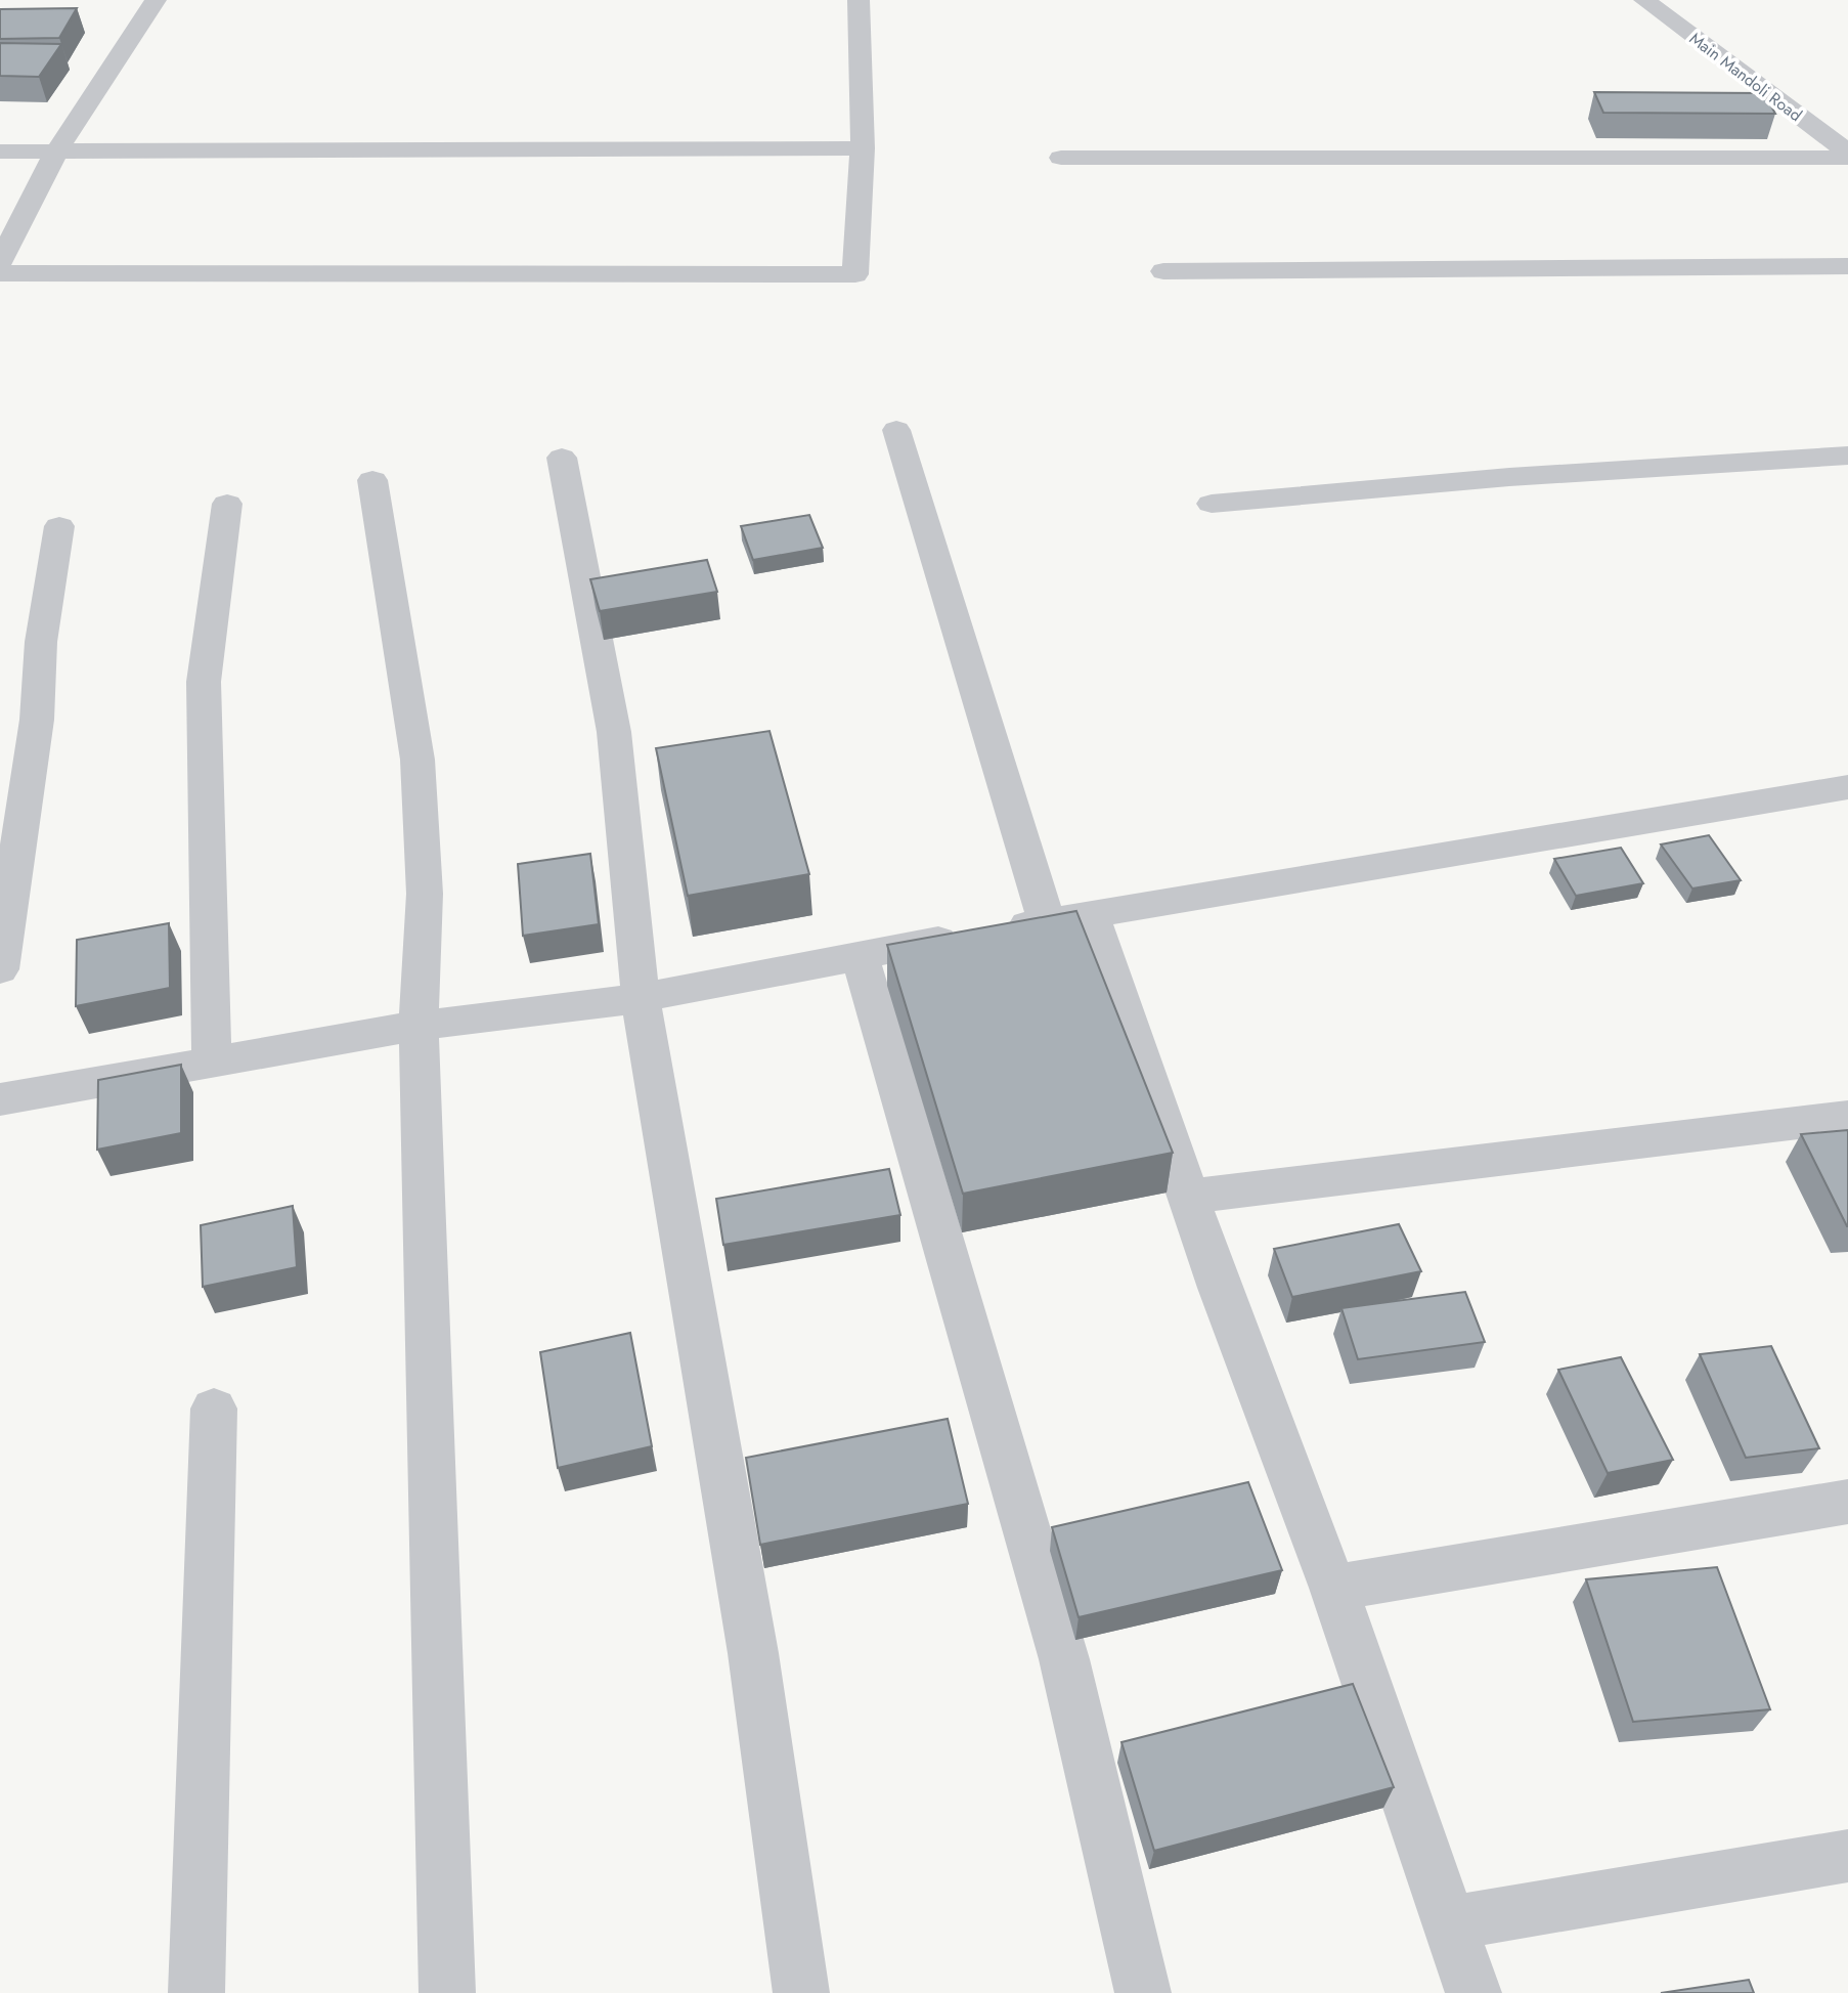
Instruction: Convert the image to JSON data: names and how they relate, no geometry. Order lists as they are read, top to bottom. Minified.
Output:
{"streets":{"street":["Main Mandoli Road"]}}
